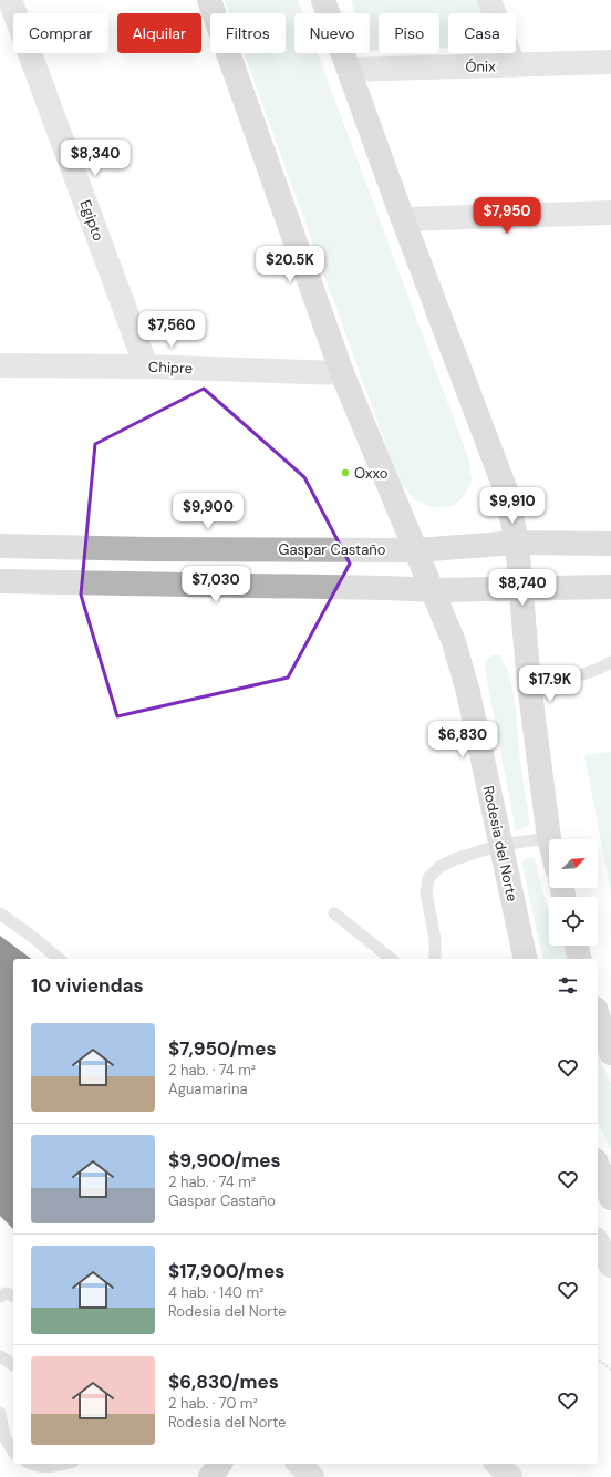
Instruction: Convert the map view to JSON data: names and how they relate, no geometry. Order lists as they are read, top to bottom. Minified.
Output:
{"streets":{"main road":["Gaspar Castaño","Rodesia del Norte"],"street":["Ónix","Egipto","Chipre"]},"crossings":[["Egipto","Chipre"],["Chipre","Rodesia del Norte"],["Gaspar Castaño","Rodesia del Norte"]],"places":["Oxxo"],"north":"top right","page":{"chip":["Comprar","Alquilar","Filtros","Nuevo","Piso","Casa"],"price":["$8,340","$7,950","$20.5K","$7,560","$9,910","$9,900","$7,030","$8,740","$17.9K","$6,830"],"heading":"10 viviendas","list":[{"name":"$7,950/mes","note":"2 hab. · 74 m² · Aguamarina"},{"name":"$9,900/mes","note":"2 hab. · 74 m² · Gaspar Castaño"},{"name":"$17,900/mes","note":"4 hab. · 140 m² · Rodesia del Norte"},{"name":"$6,830/mes","note":"2 hab. · 70 m² · Rodesia del Norte"}]}}
